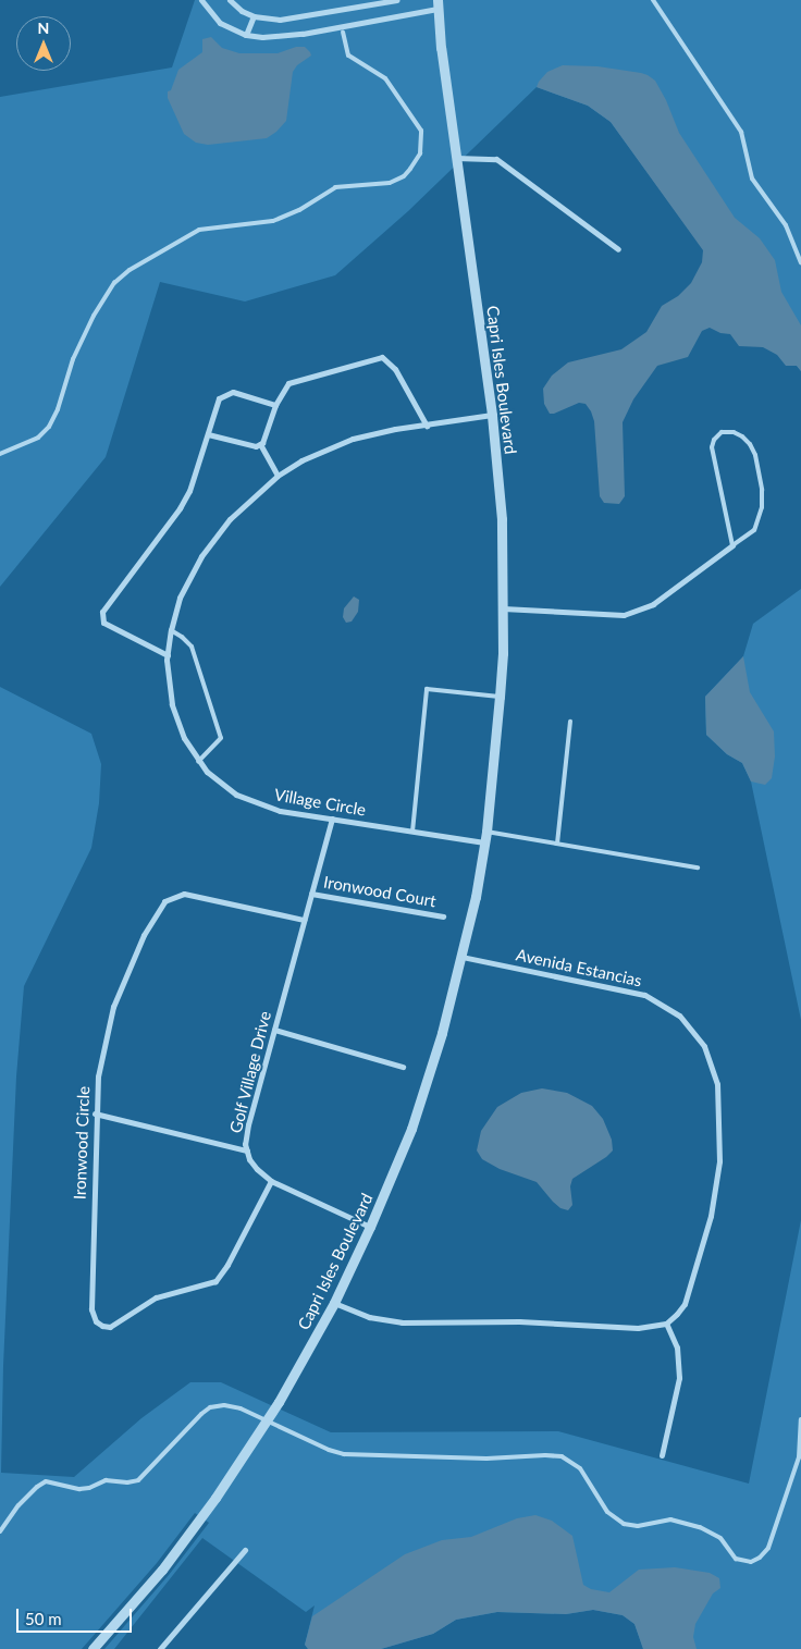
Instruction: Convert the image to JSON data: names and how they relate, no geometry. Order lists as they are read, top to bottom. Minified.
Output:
{"streets":{"street":["Capri Isles Boulevard","Village Circle","Ironwood Court","Avenida Estancias","Golf Village Drive","Ironwood Circle"]},"crossings":[["Capri Isles Boulevard","Village Circle"],["Capri Isles Boulevard","Avenida Estancias"],["Capri Isles Boulevard","Golf Village Drive"],["Golf Village Drive","Ironwood Circle"]],"scale_bar":"50 m","north":"top"}
